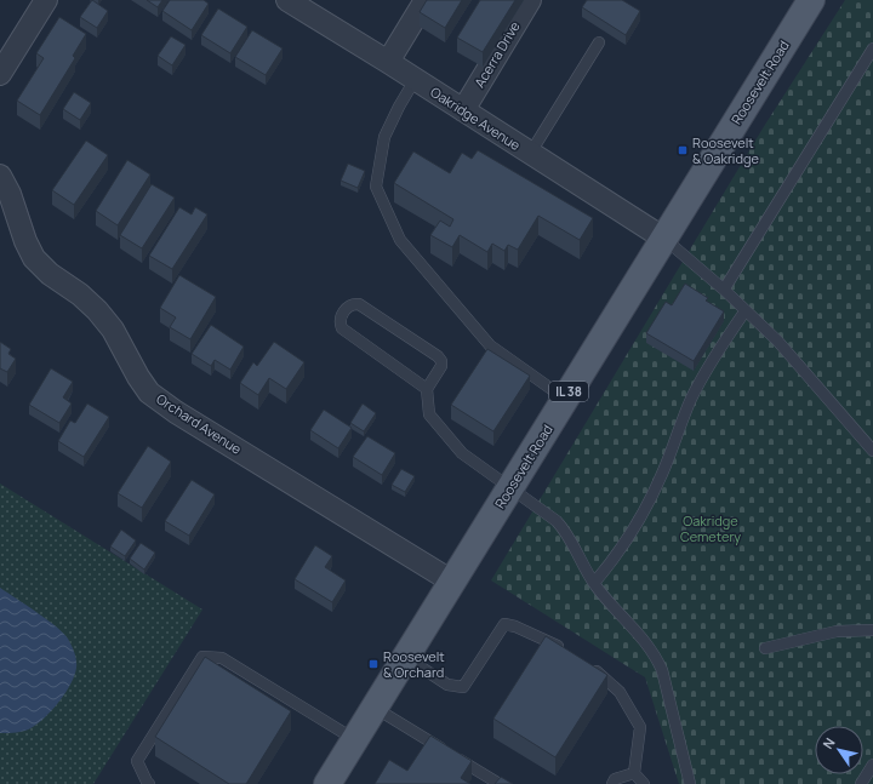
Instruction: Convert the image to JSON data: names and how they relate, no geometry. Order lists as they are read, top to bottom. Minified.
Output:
{"streets":{"main road":["Roosevelt Road","IL 38"],"street":["Acerra Drive","Oakridge Avenue","Orchard Avenue"]},"crossings":[["Acerra Drive","Oakridge Avenue"],["Roosevelt Road","Oakridge Avenue"],["Roosevelt Road","Orchard Avenue"]],"parks":["Oakridge Cemetery"],"places":{"transit":["Roosevelt & Oakridge","Roosevelt & Orchard"]},"north":"top left"}
